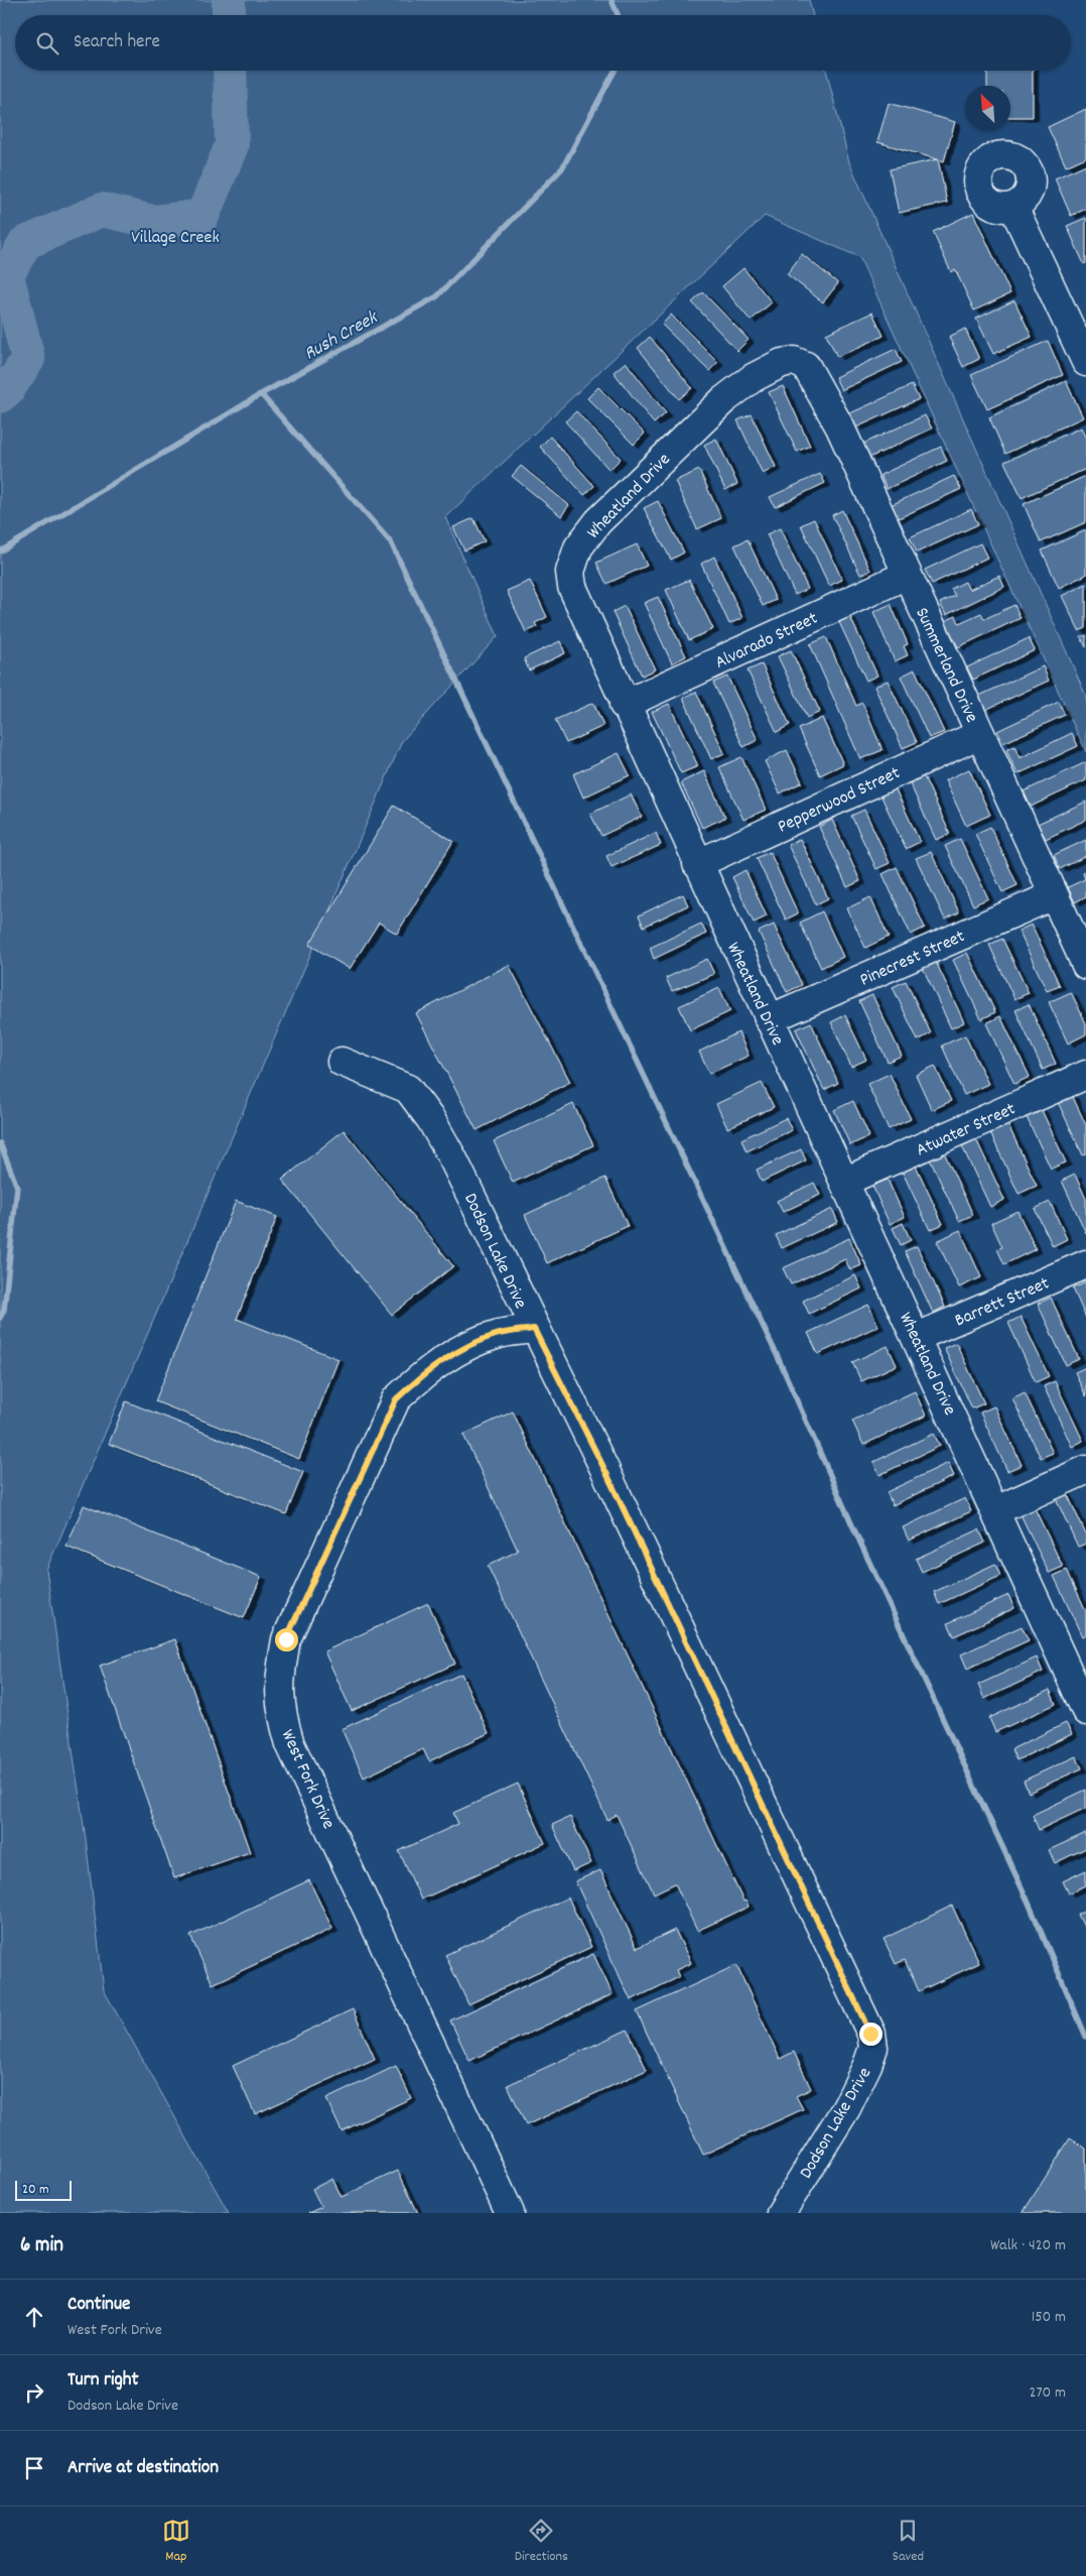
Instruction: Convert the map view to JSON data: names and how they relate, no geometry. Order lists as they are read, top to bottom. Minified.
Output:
{"streets":{"street":["Wheatland Drive","Alvarado Street","Summerland Drive","Pepperwood Street","Pinecrest Street","Atwater Street","Dodson Lake Drive","Barrett Street","West Fork Drive"]},"crossings":[["Wheatland Drive","Alvarado Street"],["Wheatland Drive","Summerland Drive"],["Wheatland Drive","Pepperwood Street"],["Wheatland Drive","Pinecrest Street"],["Wheatland Drive","Atwater Street"],["Wheatland Drive","Barrett Street"],["Alvarado Street","Summerland Drive"],["Summerland Drive","Pepperwood Street"],["Summerland Drive","Pinecrest Street"],["Dodson Lake Drive","West Fork Drive"]],"water":["Rush Creek"],"parks":["Village Creek"],"scale_bar":"20 m","north":"top left","page":{"search":"Search here","scale":"20 m","heading":["6 min","Walk · 420 m"],"list":[["Continue","West Fork Drive","150 m"],["Turn right","Dodson Lake Drive","270 m"],"Arrive at destination"],"nav":["Map","Directions","Saved"]}}
